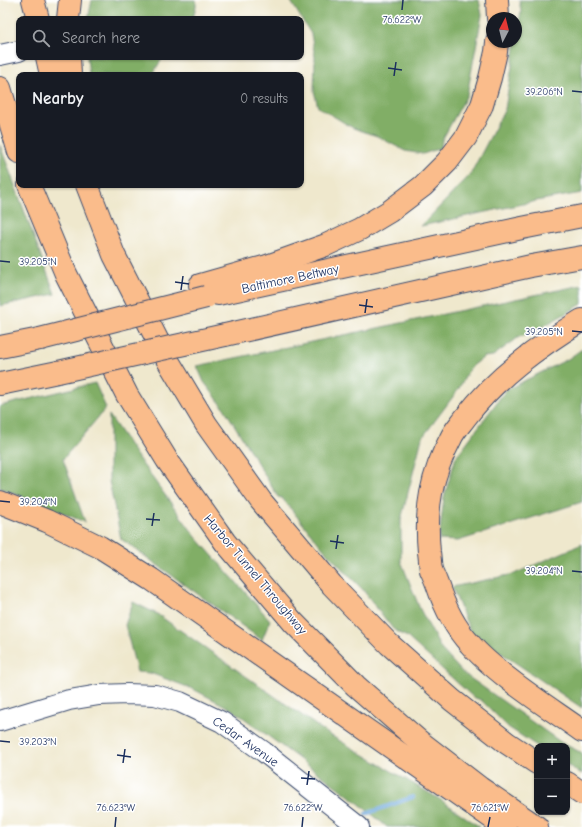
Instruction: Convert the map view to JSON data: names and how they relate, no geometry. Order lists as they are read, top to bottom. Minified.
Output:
{"streets":{"highway":["Baltimore Beltway","Harbor Tunnel Throughway"],"street":["Cedar Avenue"]},"north":"top","page":{"search":"Search here","heading":["Nearby","0 results"],"map_buttons":["+","−"]},"coordinates":["76.622°W","39.206°N","39.205°N","39.204°N","39.203°N","76.623°W","76.621°W"]}
